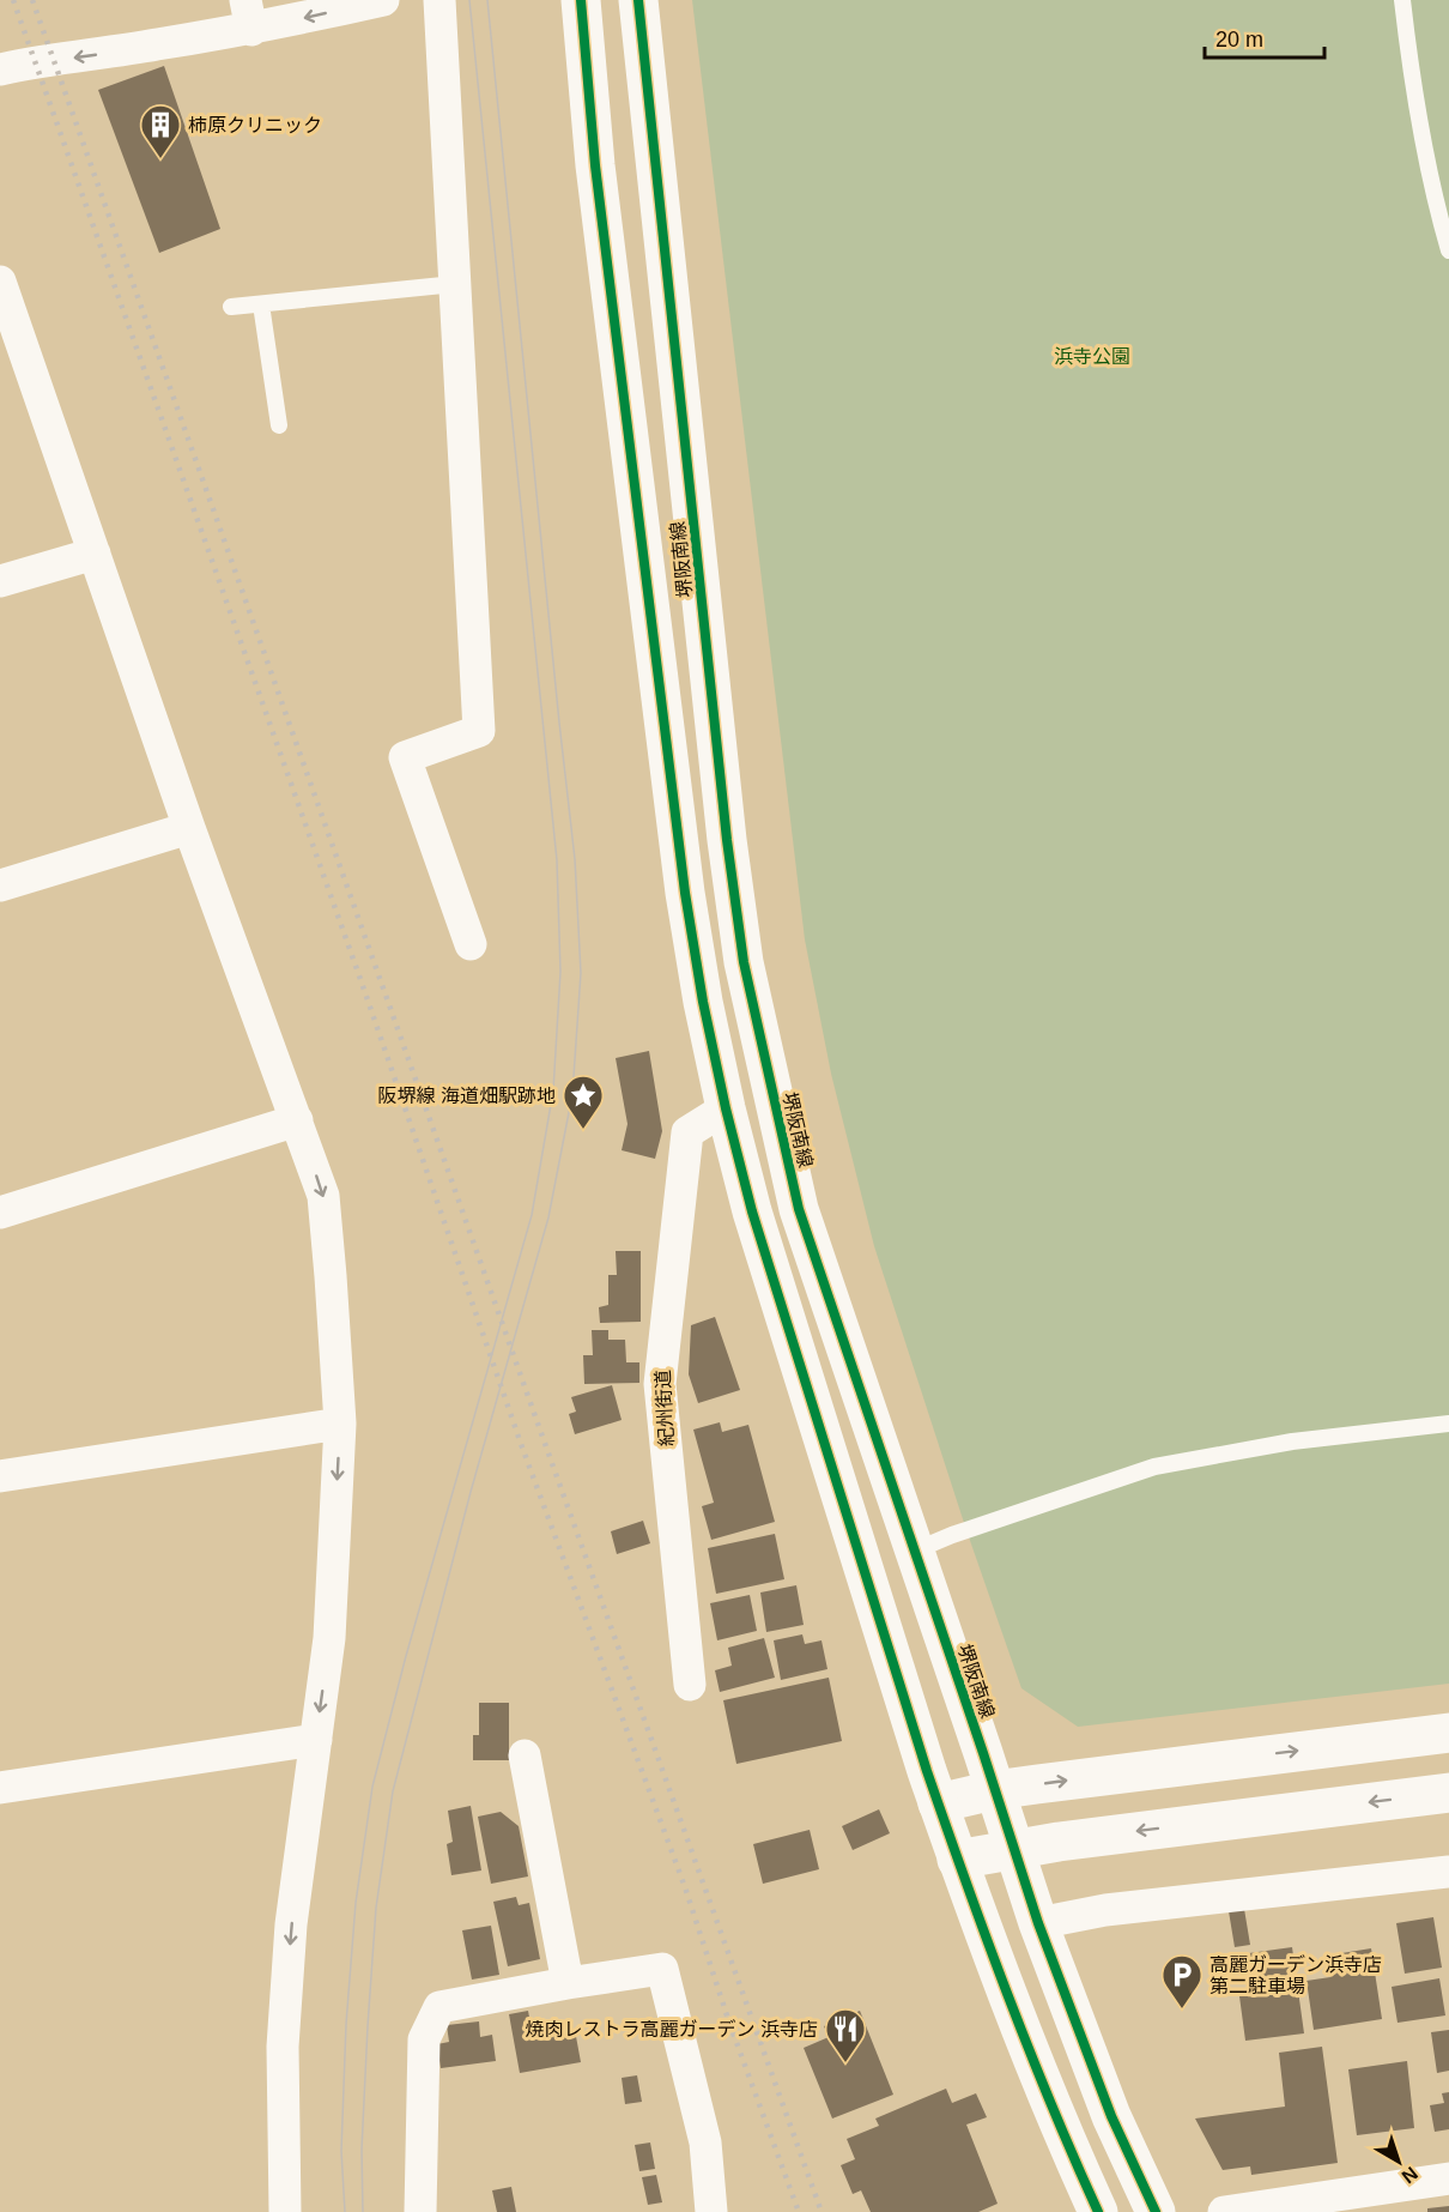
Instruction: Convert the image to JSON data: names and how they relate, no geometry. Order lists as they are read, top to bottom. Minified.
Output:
{"streets":{"main road":["堺阪南線"],"street":["紀州街道"]},"crossings":[["堺阪南線","紀州街道"]],"parks":["浜寺公園"],"places":{"building":["柿原クリニック"],"place":["阪堺線 海道畑駅跡地"],"parking":["高麗ガーデン浜寺店 第二駐車場"],"restaurant":["焼肉レストラ高麗ガーデン 浜寺店"]},"scale_bar":"20 m","north":"bottom right"}
